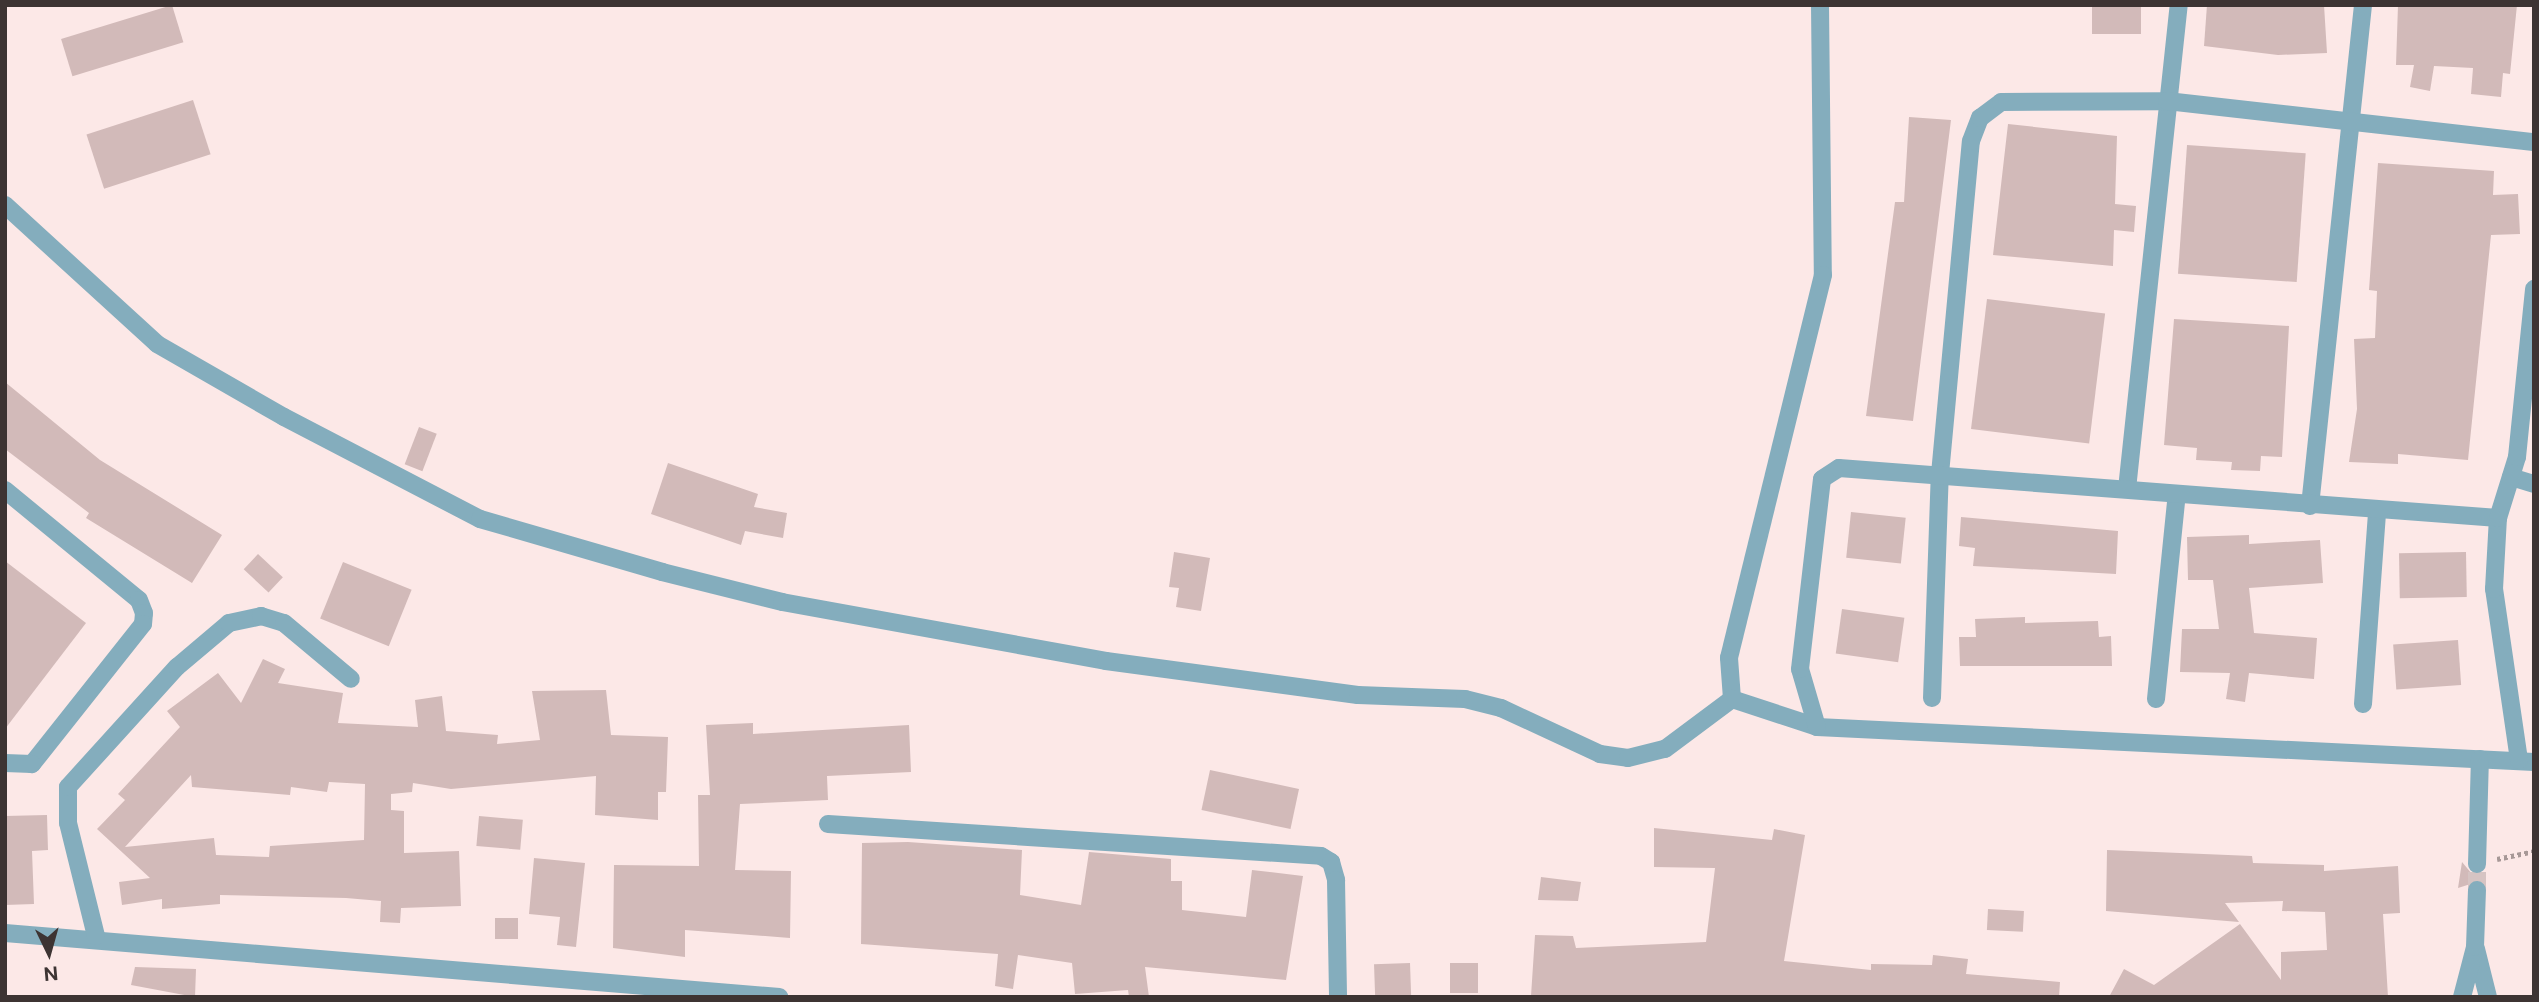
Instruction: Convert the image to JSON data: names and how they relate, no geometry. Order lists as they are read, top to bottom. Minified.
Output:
{"north":"bottom"}
